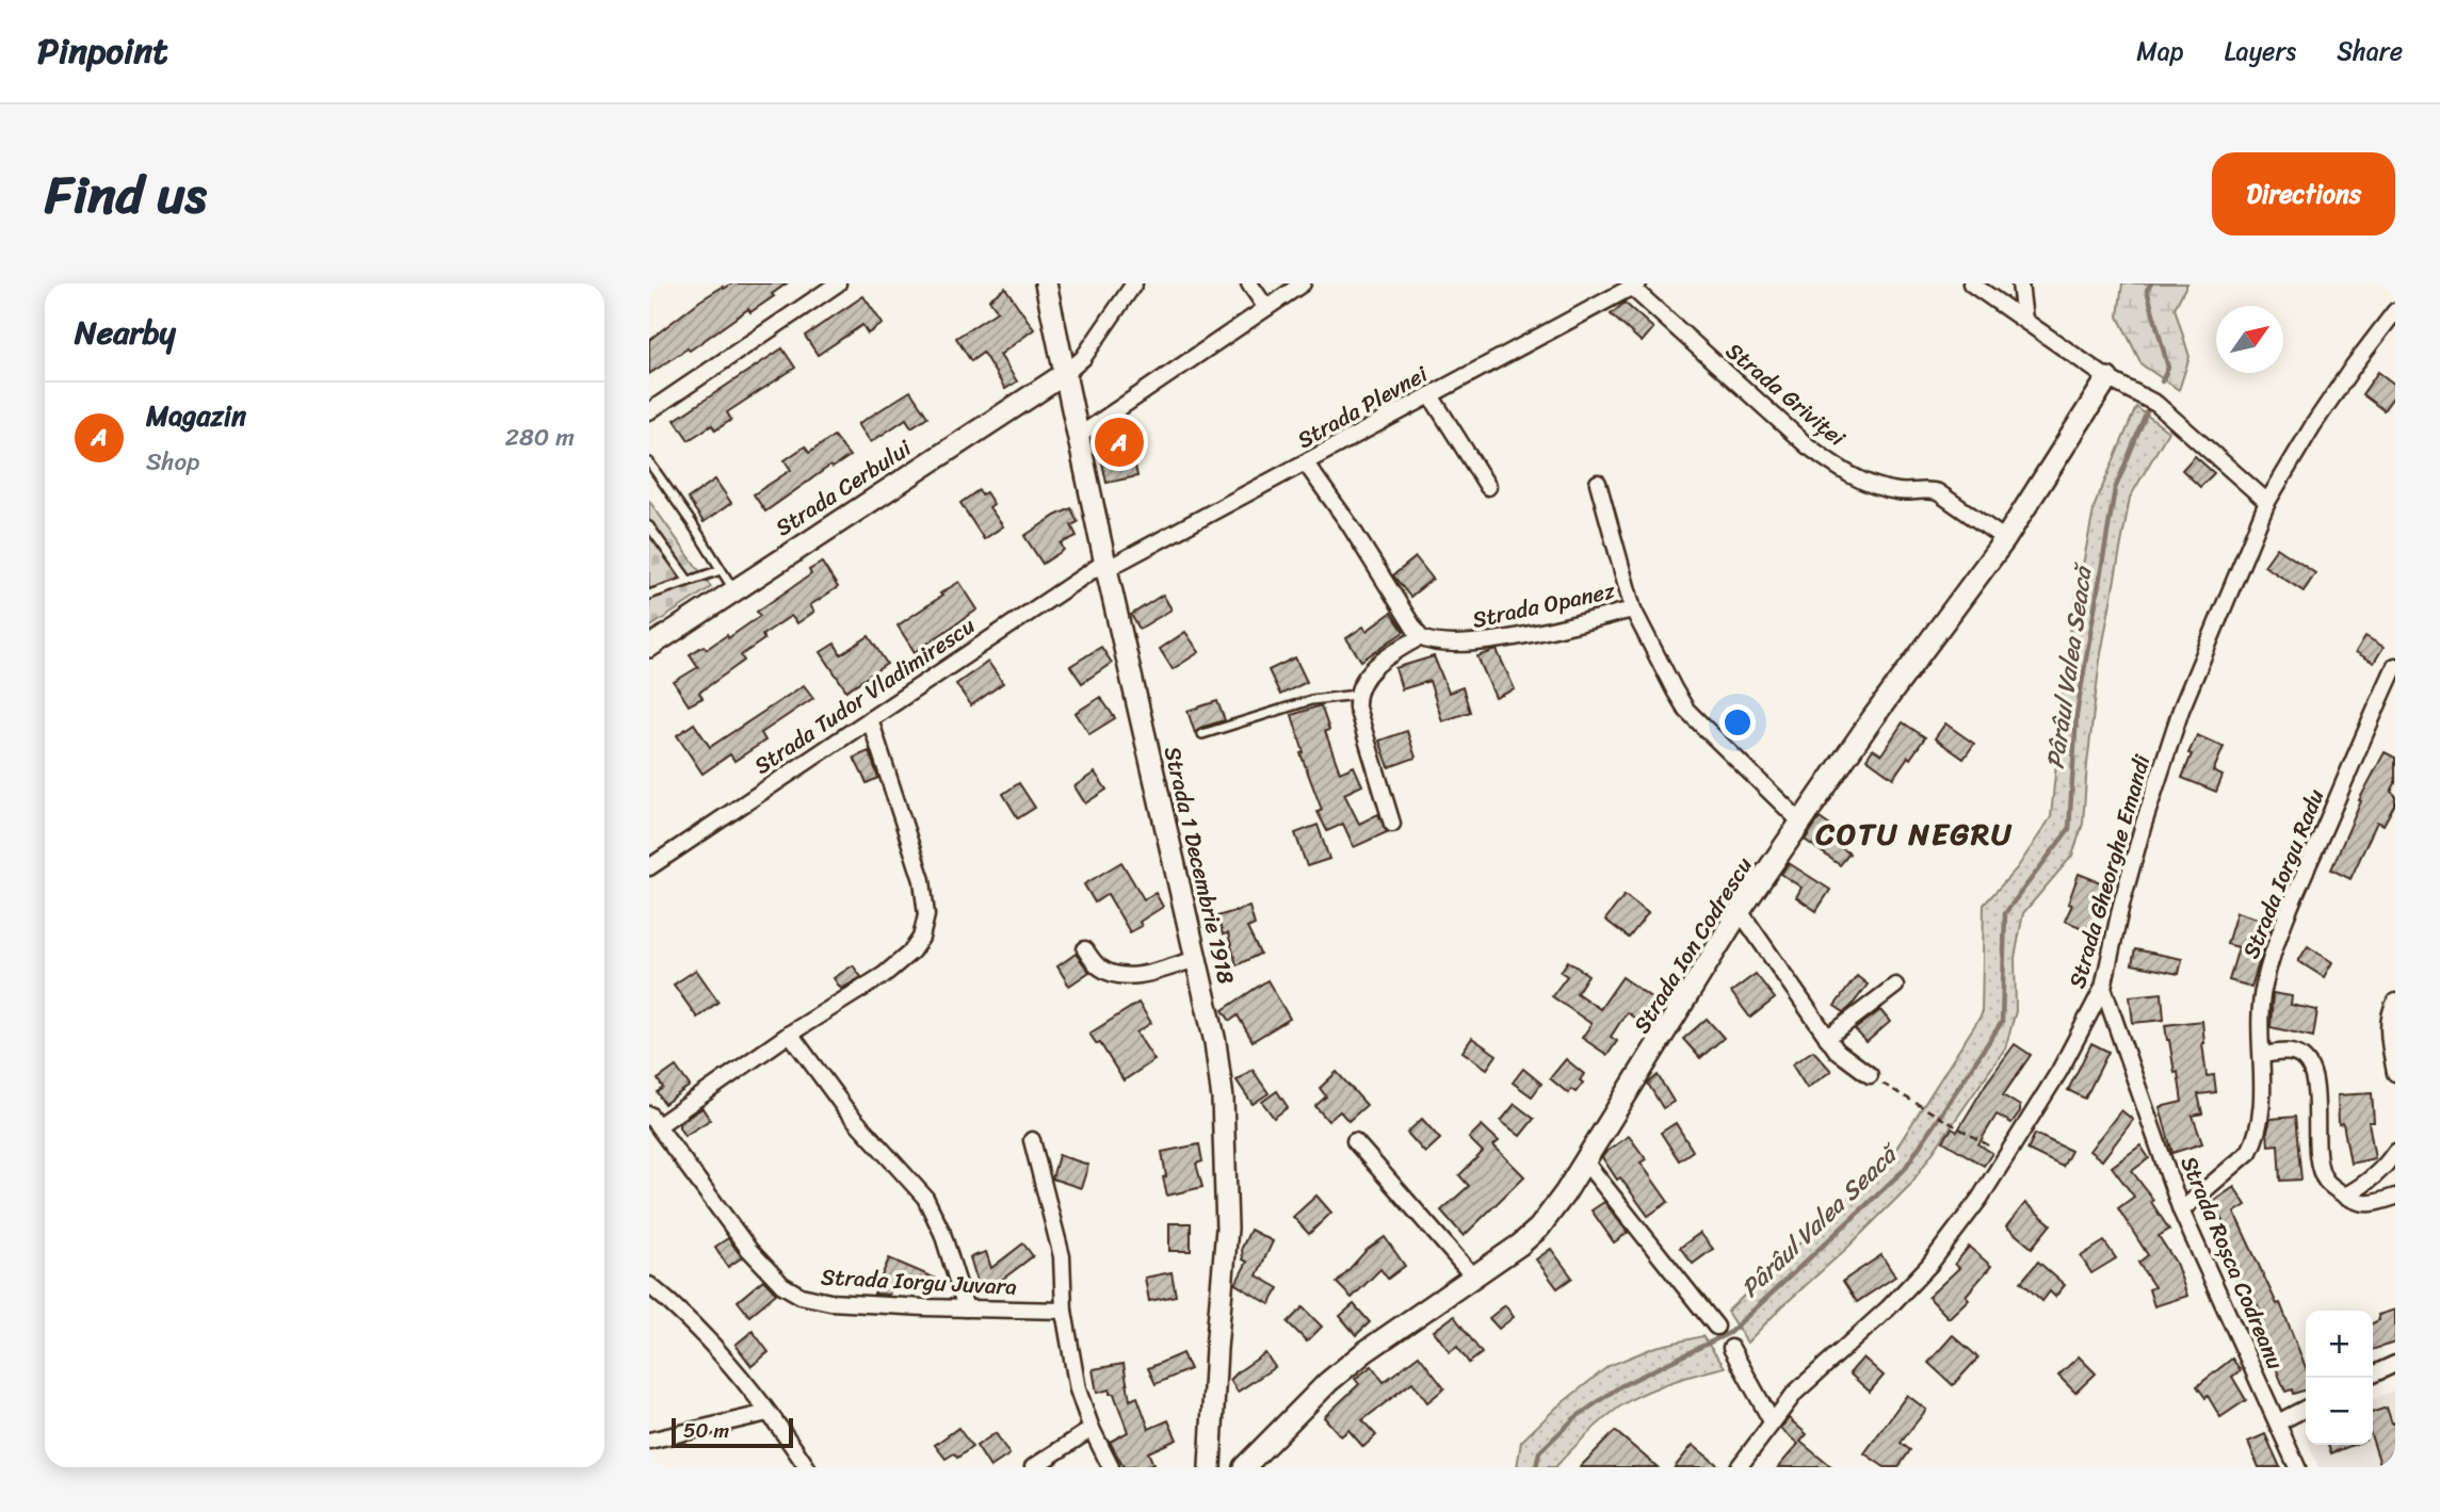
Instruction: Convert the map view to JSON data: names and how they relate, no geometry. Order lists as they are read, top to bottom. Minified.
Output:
{"streets":{"main road":["Strada Cerbului","Strada 1 Decembrie 1918","Strada Ion Codrescu"],"street":["Strada Griviței","Strada Plevnei","Strada Opanez","Strada Tudor Vladimirescu","Strada Gheorghe Emandi","Strada Iorgu Radu","Strada Roșca Codreanu","Strada Iorgu Juvara"]},"crossings":[["Strada Griviței","Strada Plevnei"],["Strada Griviței","Strada Ion Codrescu"],["Strada Plevnei","Strada Tudor Vladimirescu"],["Strada Plevnei","Strada 1 Decembrie 1918"],["Strada Cerbului","Strada 1 Decembrie 1918"],["Strada Opanez","Strada Ion Codrescu"],["Strada Tudor Vladimirescu","Strada 1 Decembrie 1918"],["Strada Gheorghe Emandi","Strada Roșca Codreanu"],["Strada Iorgu Radu","Strada Roșca Codreanu"]],"districts":["COTU NEGRU"],"water":["Pârâul Valea Seacă"],"scale_bar":"50 m","north":"top right","page":{"header":"Pinpoint","nav":["Map","Layers","Share"],"title":"Find us","buttons":"Directions","heading":"Nearby","list":[{"mark":"A","name":"Magazin","note":"Shop","value":"280 m"}],"pins":"A","map_buttons":["+","−"],"scale":"50 m"}}
